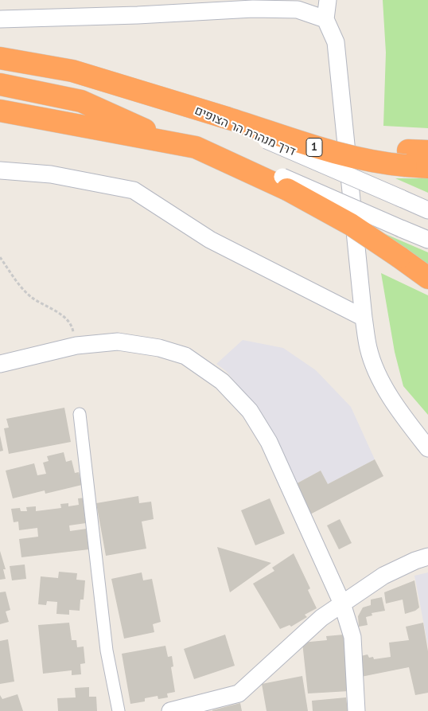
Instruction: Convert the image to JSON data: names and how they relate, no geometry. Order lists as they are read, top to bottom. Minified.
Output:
{"streets":{"highway":["1"],"street":["דרך מנהרת הר הצופים"]},"crossings":[["דרך מנהרת הר הצופים","1"]]}
